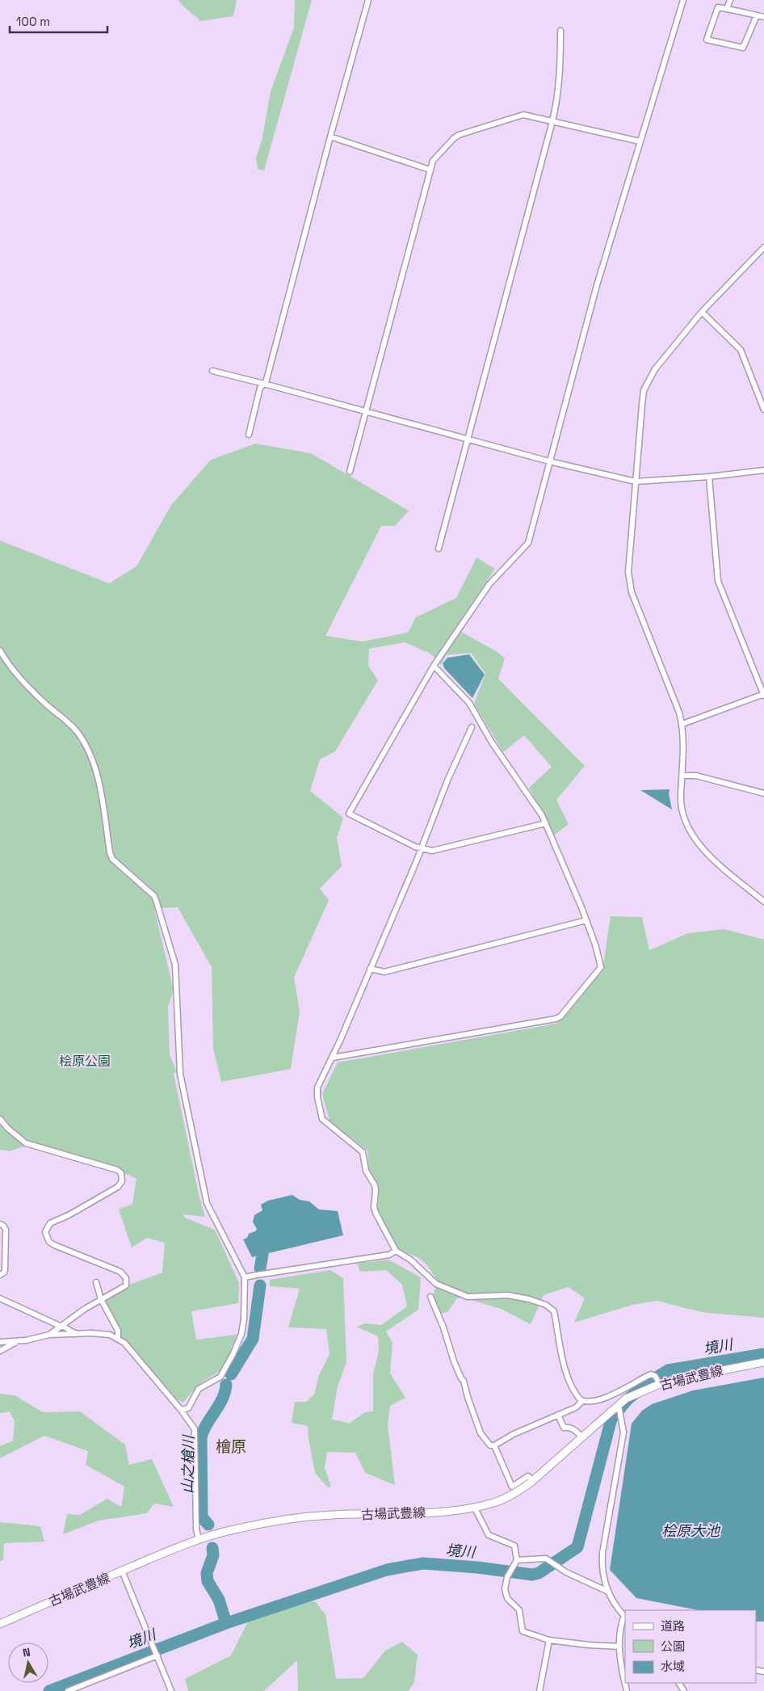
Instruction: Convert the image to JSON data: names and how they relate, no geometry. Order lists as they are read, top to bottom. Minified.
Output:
{"streets":{"main road":["古場武豊線"]},"districts":["檜原"],"water":["境川","山之槍川","桧原大池"],"parks":["桧原公園"],"legend":["道路","公園","水域"],"scale_bar":"100 m","north":"top"}
